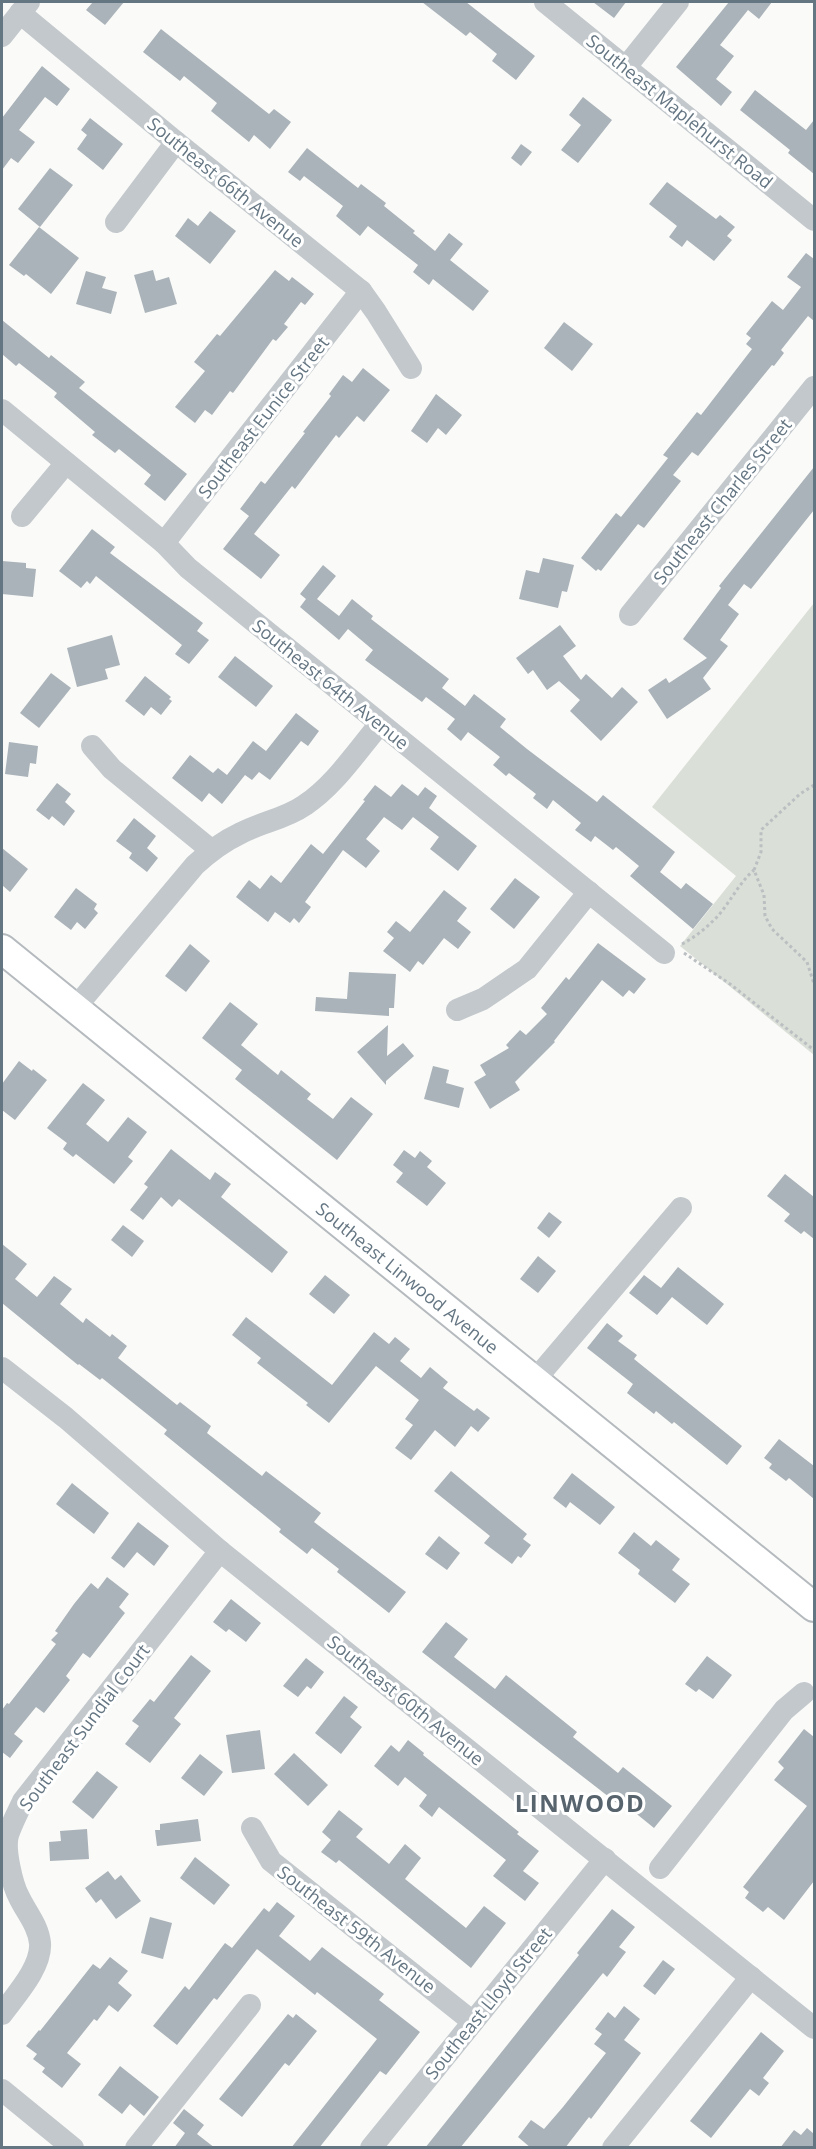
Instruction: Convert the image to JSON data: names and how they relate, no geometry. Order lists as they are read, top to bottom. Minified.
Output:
{"streets":{"main road":["Southeast Linwood Avenue"],"street":["Southeast Maplehurst Road","Southeast 66th Avenue","Southeast Eunice Street","Southeast Charles Street","Southeast 64th Avenue","Southeast 60th Avenue","Southeast Sundial Court","Southeast 59th Avenue","Southeast Lloyd Street"]},"crossings":[["Southeast 66th Avenue","Southeast Eunice Street"],["Southeast Eunice Street","Southeast 64th Avenue"],["Southeast 60th Avenue","Southeast Sundial Court"],["Southeast 60th Avenue","Southeast Lloyd Street"],["Southeast 59th Avenue","Southeast Lloyd Street"]],"districts":["LINWOOD"]}
